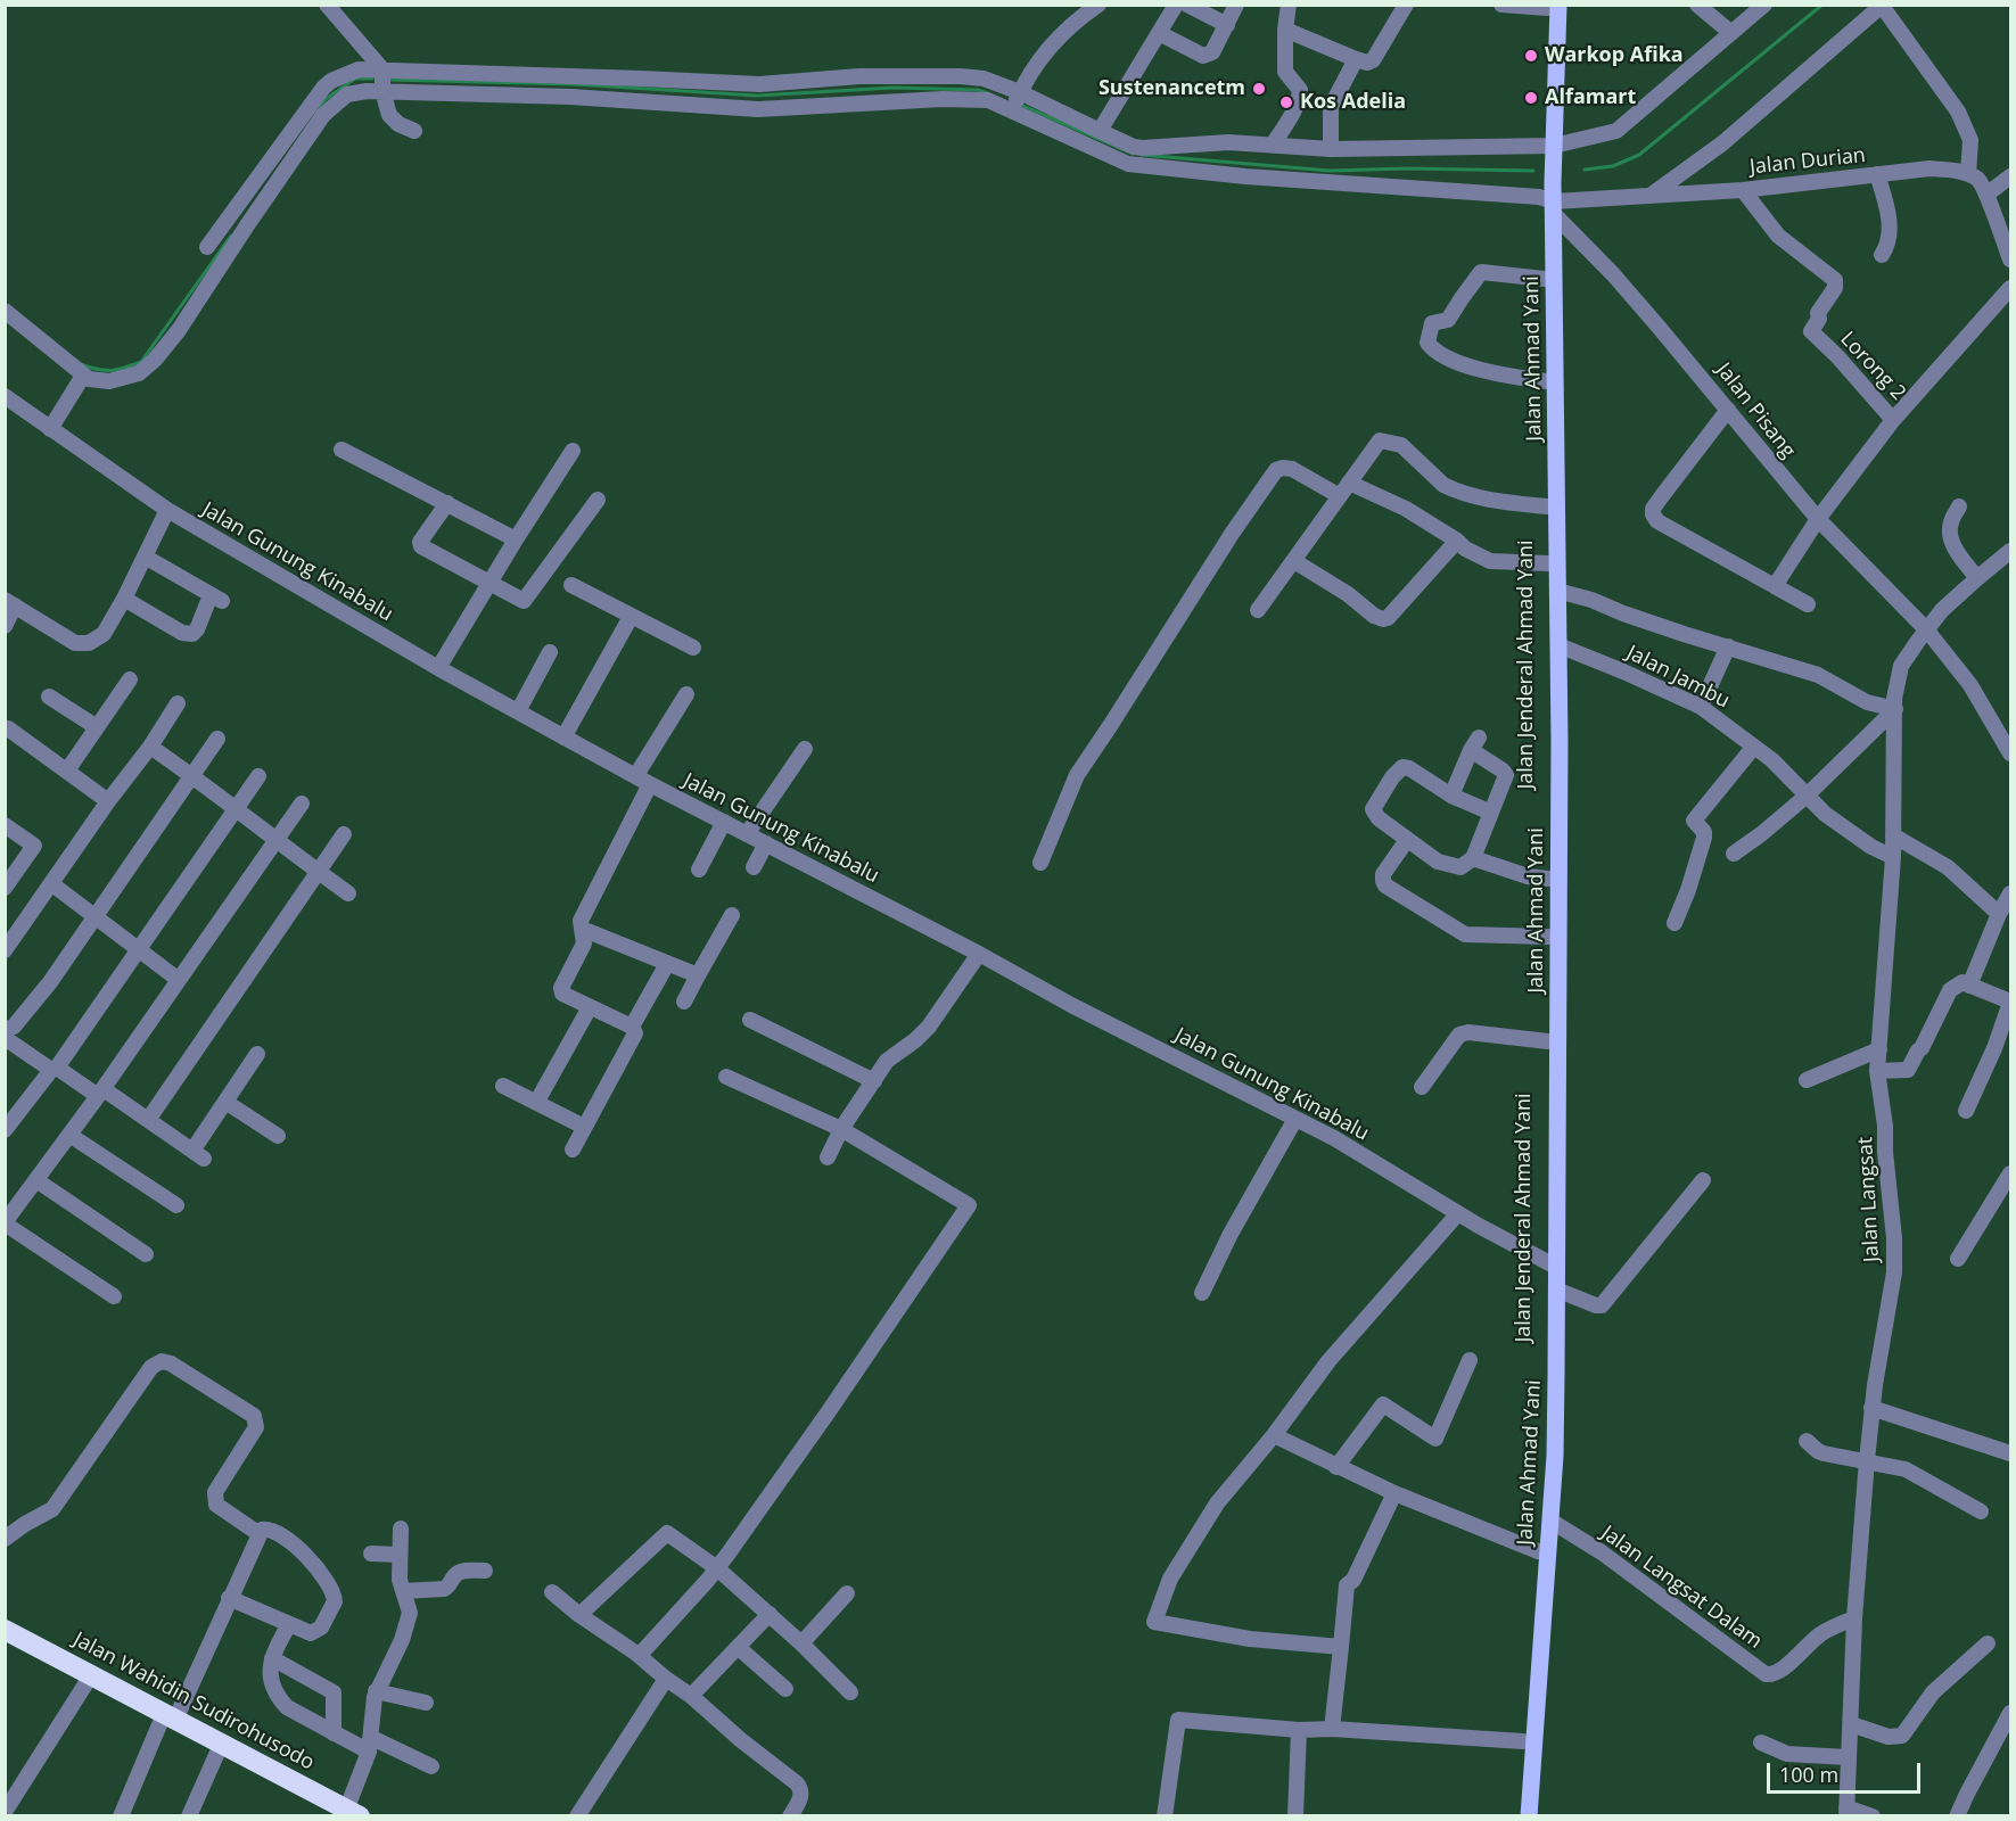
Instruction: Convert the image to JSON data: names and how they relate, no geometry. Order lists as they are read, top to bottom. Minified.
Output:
{"streets":{"highway":["Jalan Wahidin Sudirohusodo"],"main road":["Jalan Ahmad Yani","Jalan Jenderal Ahmad Yani"],"street":["Jalan Durian","Lorong 2","Jalan Pisang","Jalan Gunung Kinabalu","Jalan Jambu","Jalan Langsat","Jalan Langsat Dalam"]},"crossings":[["Jalan Durian","Jalan Ahmad Yani"],["Jalan Durian","Lorong 2"],["Jalan Durian","Jalan Pisang"],["Jalan Durian","Jalan Jenderal Ahmad Yani"],["Jalan Ahmad Yani","Jalan Pisang"],["Jalan Ahmad Yani","Jalan Gunung Kinabalu"],["Jalan Ahmad Yani","Jalan Jenderal Ahmad Yani"],["Jalan Ahmad Yani","Jalan Jambu"],["Jalan Ahmad Yani","Jalan Langsat Dalam"],["Jalan Pisang","Jalan Jenderal Ahmad Yani"],["Jalan Pisang","Jalan Langsat"],["Jalan Gunung Kinabalu","Jalan Jenderal Ahmad Yani"],["Jalan Jambu","Jalan Langsat"],["Jalan Langsat","Jalan Langsat Dalam"]],"places":["Warkop Afika","Sustenancetm","Alfamart","Kos Adelia"],"scale_bar":"100 m"}
